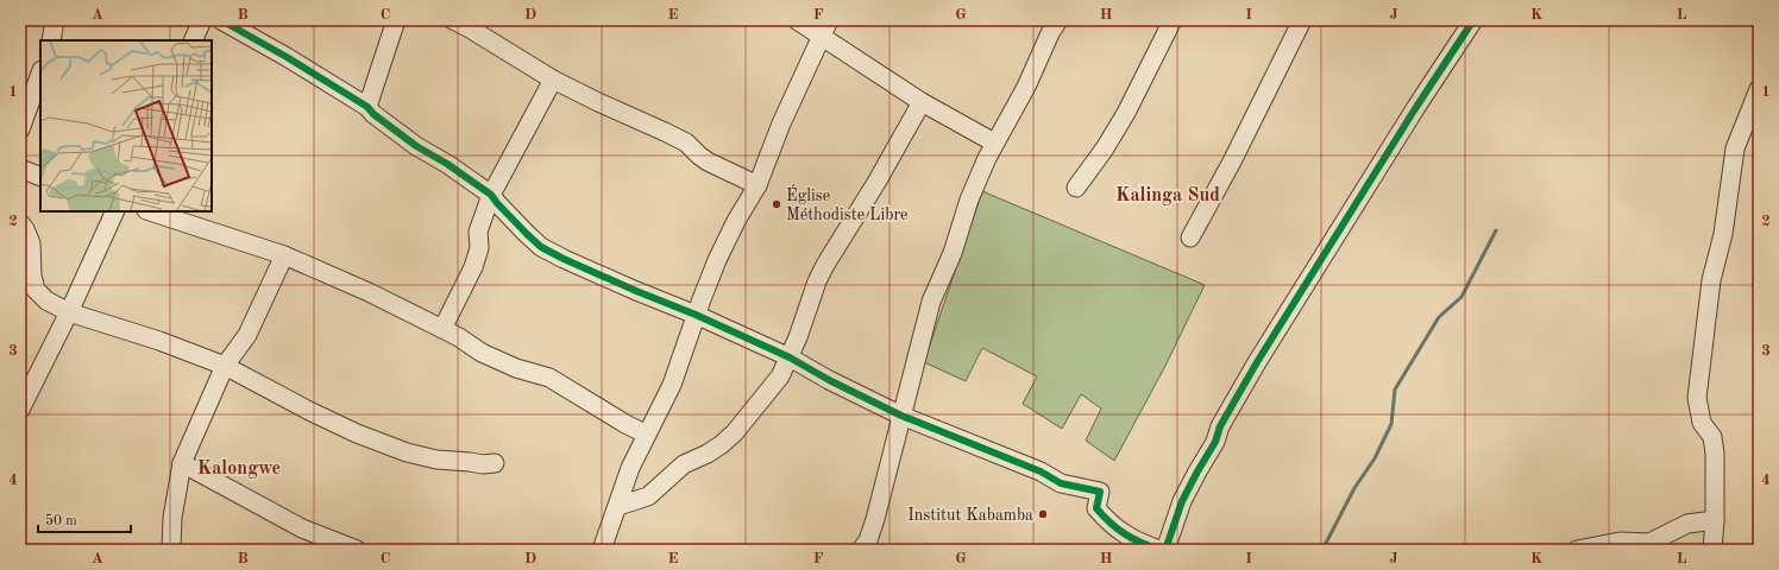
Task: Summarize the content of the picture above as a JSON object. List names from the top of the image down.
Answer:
{
  "districts": ["Kalinga Sud", "Kalongwe"],
  "places": ["Église Méthodiste Libre", "Institut Kabamba"],
  "scale_bar": "50 m",
  "grid": {
    "columns": [
      "A",
      "B",
      "C",
      "D",
      "E",
      "F",
      "G",
      "H",
      "I",
      "J",
      "K",
      "L"
    ],
    "rows": [
      "1",
      "2",
      "3",
      "4"
    ]
  }
}
